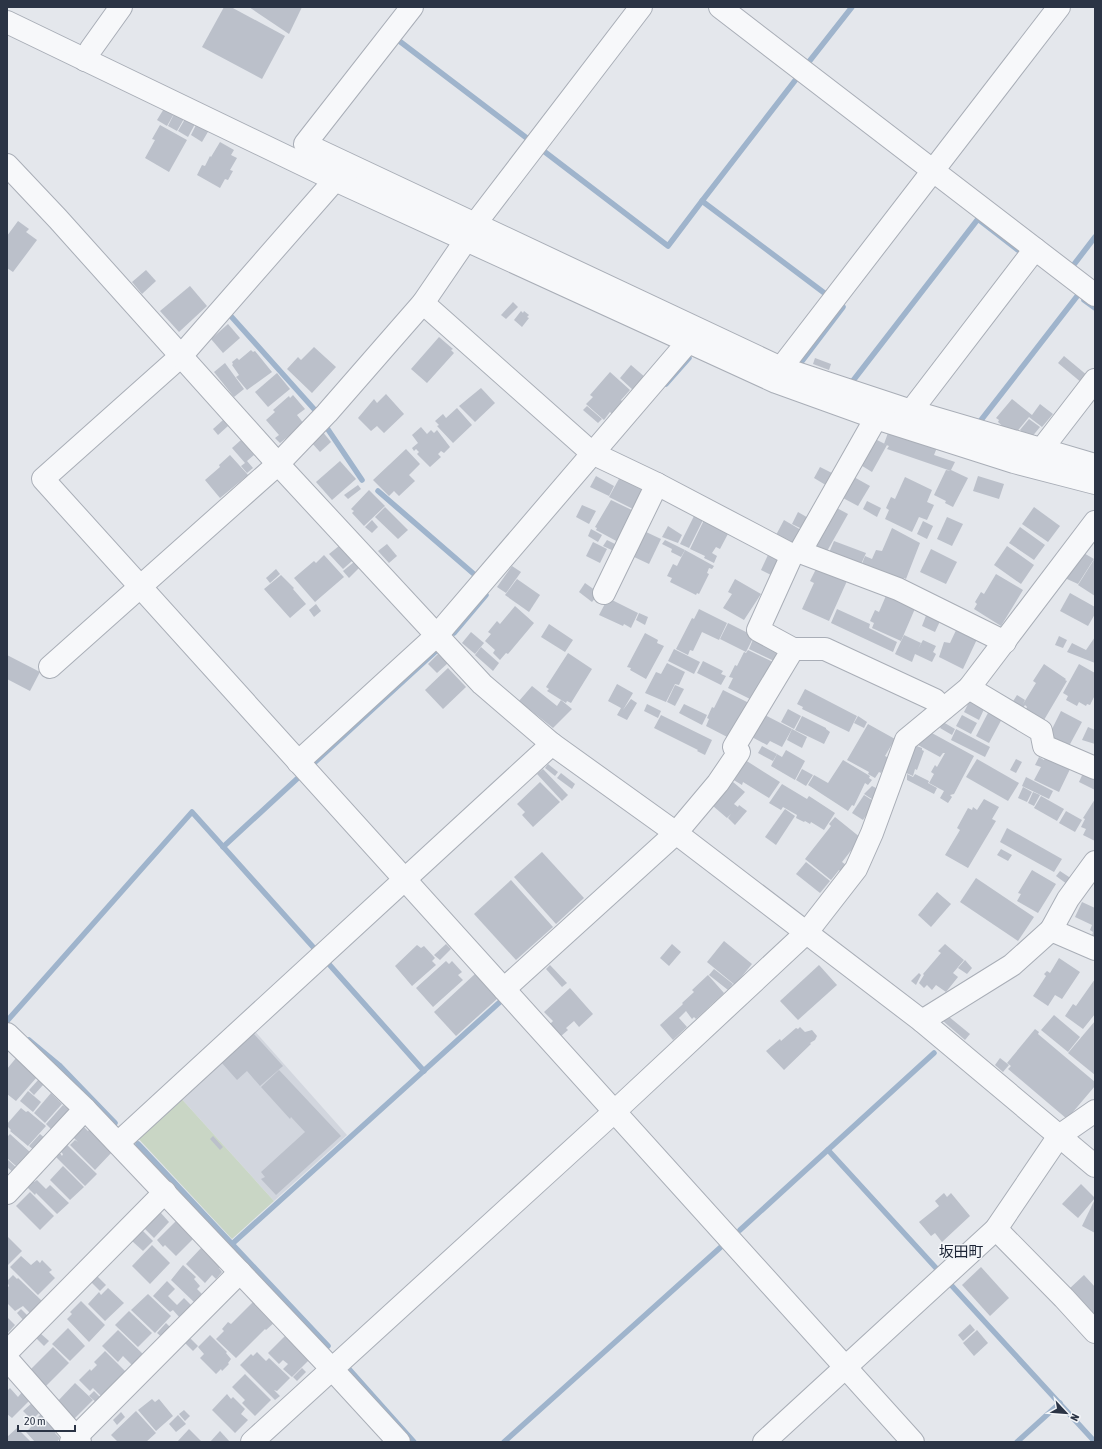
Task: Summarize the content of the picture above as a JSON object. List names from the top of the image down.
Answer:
{
  "districts": ["坂田町"],
  "scale_bar": "20 m",
  "north": "bottom right"
}
